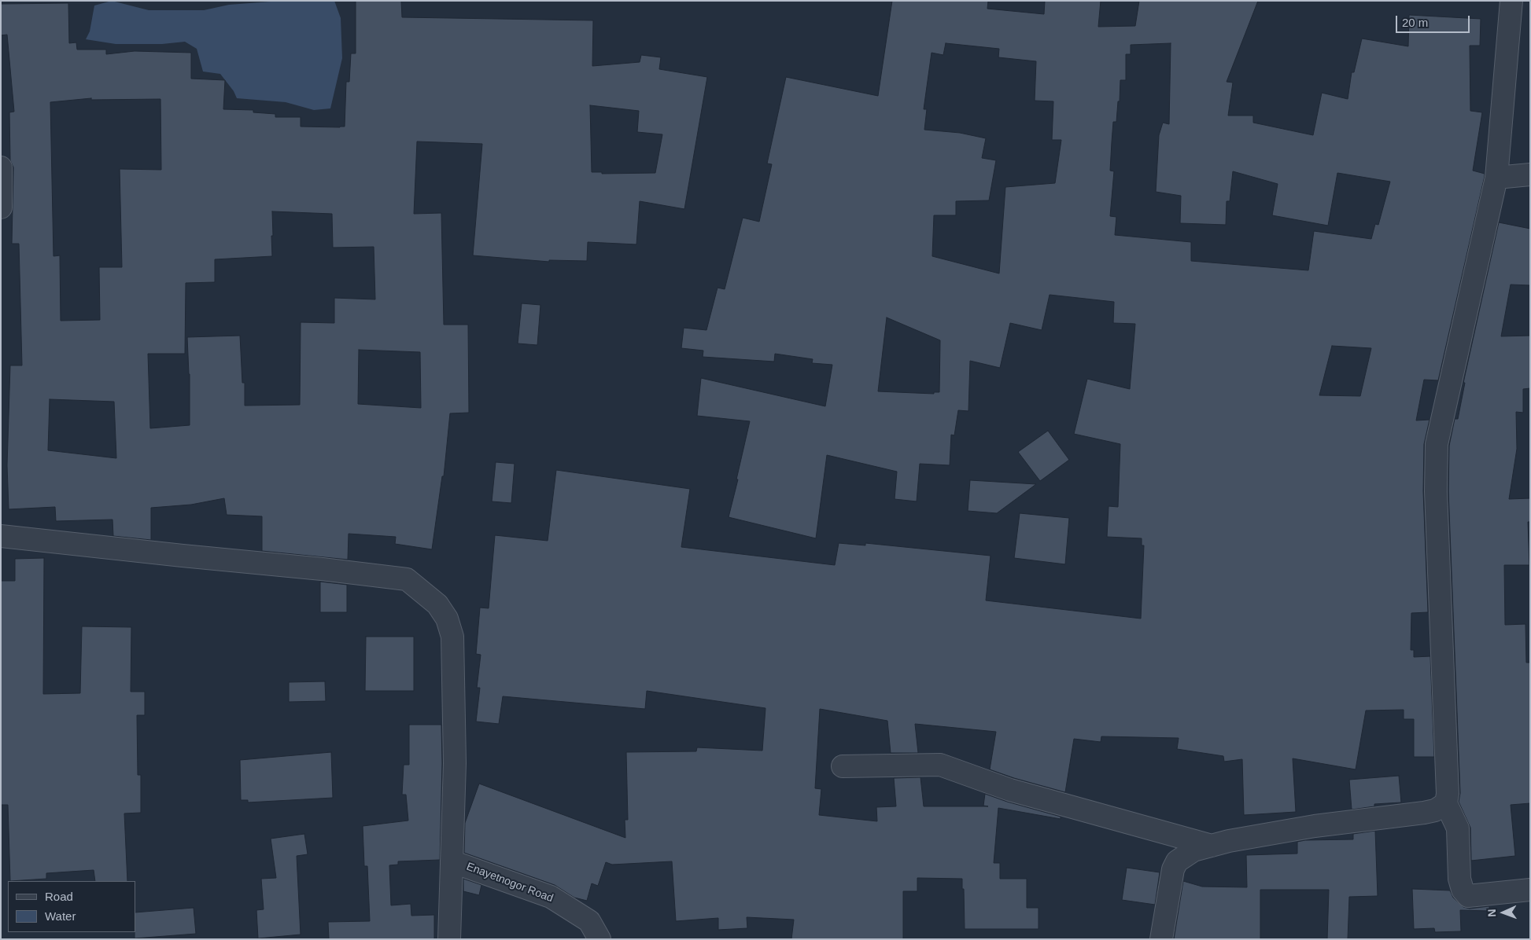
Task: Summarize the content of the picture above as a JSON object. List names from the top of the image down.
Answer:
{
  "streets": {
    "street": ["Enayetnogor Road"]
  },
  "legend": ["Road", "Water"],
  "scale_bar": "20 m",
  "north": "left"
}
